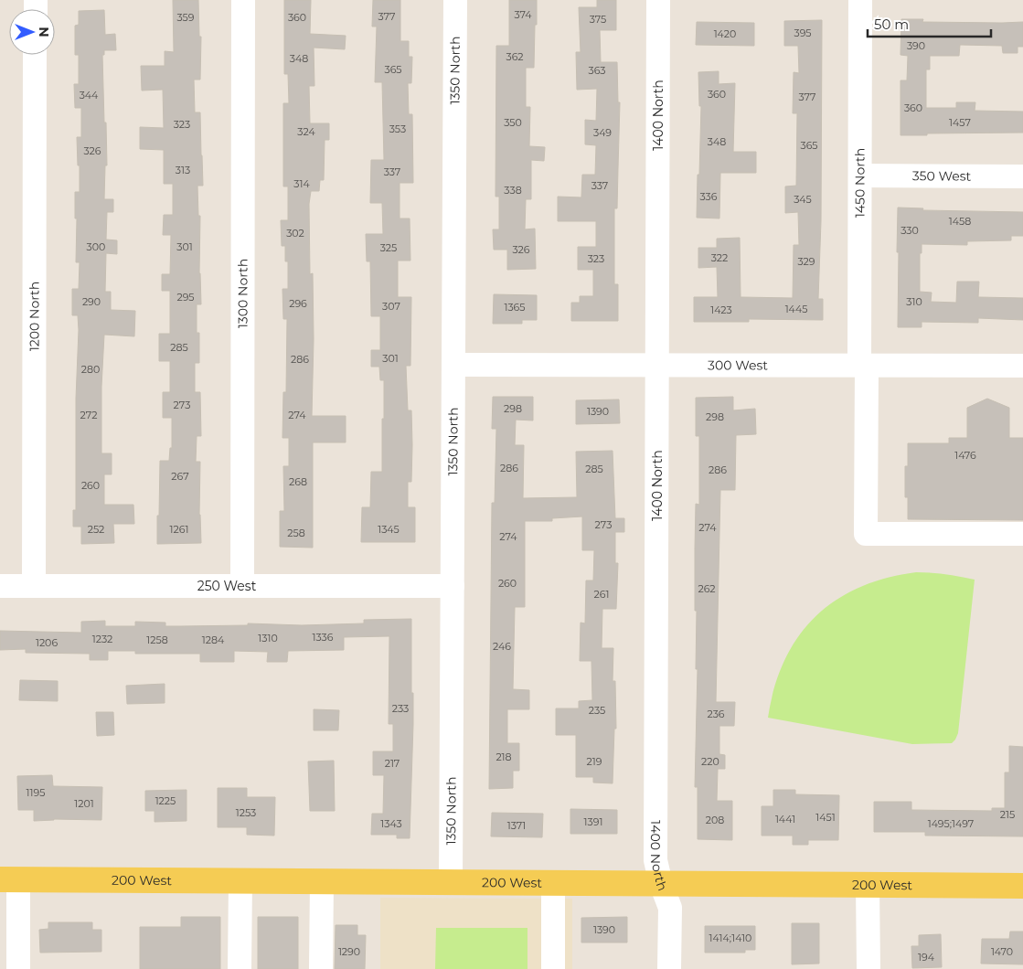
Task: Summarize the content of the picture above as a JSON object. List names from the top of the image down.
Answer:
{
  "streets": {
    "main road": ["200 West"],
    "street": [
      "1350 North",
      "1400 North",
      "350 West",
      "1450 North",
      "1300 North",
      "1200 North",
      "300 West",
      "250 West"
    ]
  },
  "crossings": [
    ["1350 North", "300 West"],
    ["1350 North", "250 West"],
    ["1350 North", "200 West"],
    ["1400 North", "300 West"],
    ["1400 North", "200 West"],
    ["350 West", "1450 North"],
    ["1450 North", "300 West"],
    ["1300 North", "250 West"],
    ["1200 North", "250 West"]
  ],
  "house_numbers": [
    "374",
    "377",
    "359",
    "360",
    "375",
    "395",
    "1420",
    "390",
    "362",
    "348",
    "365",
    "363",
    "360",
    "344",
    "377",
    "360",
    "350",
    "1457",
    "323",
    "353",
    "324",
    "349",
    "348",
    "365",
    "326",
    "313",
    "337",
    "314",
    "337",
    "338",
    "336",
    "345",
    "1458",
    "330",
    "302",
    "300",
    "301",
    "325",
    "326",
    "322",
    "323",
    "329",
    "295",
    "290",
    "310",
    "296",
    "307",
    "1365",
    "1445",
    "1423",
    "285",
    "301",
    "286",
    "280",
    "273",
    "298",
    "1390",
    "272",
    "274",
    "298",
    "1476",
    "286",
    "285",
    "286",
    "267",
    "268",
    "260",
    "273",
    "274",
    "252",
    "1261",
    "1345",
    "258",
    "274",
    "260",
    "262",
    "261",
    "1336",
    "1310",
    "1232",
    "1258",
    "1284",
    "1206",
    "246",
    "233",
    "235",
    "236",
    "218",
    "219",
    "220",
    "217",
    "1195",
    "1225",
    "1201",
    "1253",
    "215",
    "1451",
    "1441",
    "208",
    "1391",
    "1343",
    "1495;1497",
    "1371",
    "1390",
    "1414;1410",
    "1290",
    "1470",
    "194"
  ],
  "scale_bar": "50 m",
  "north": "right"
}
